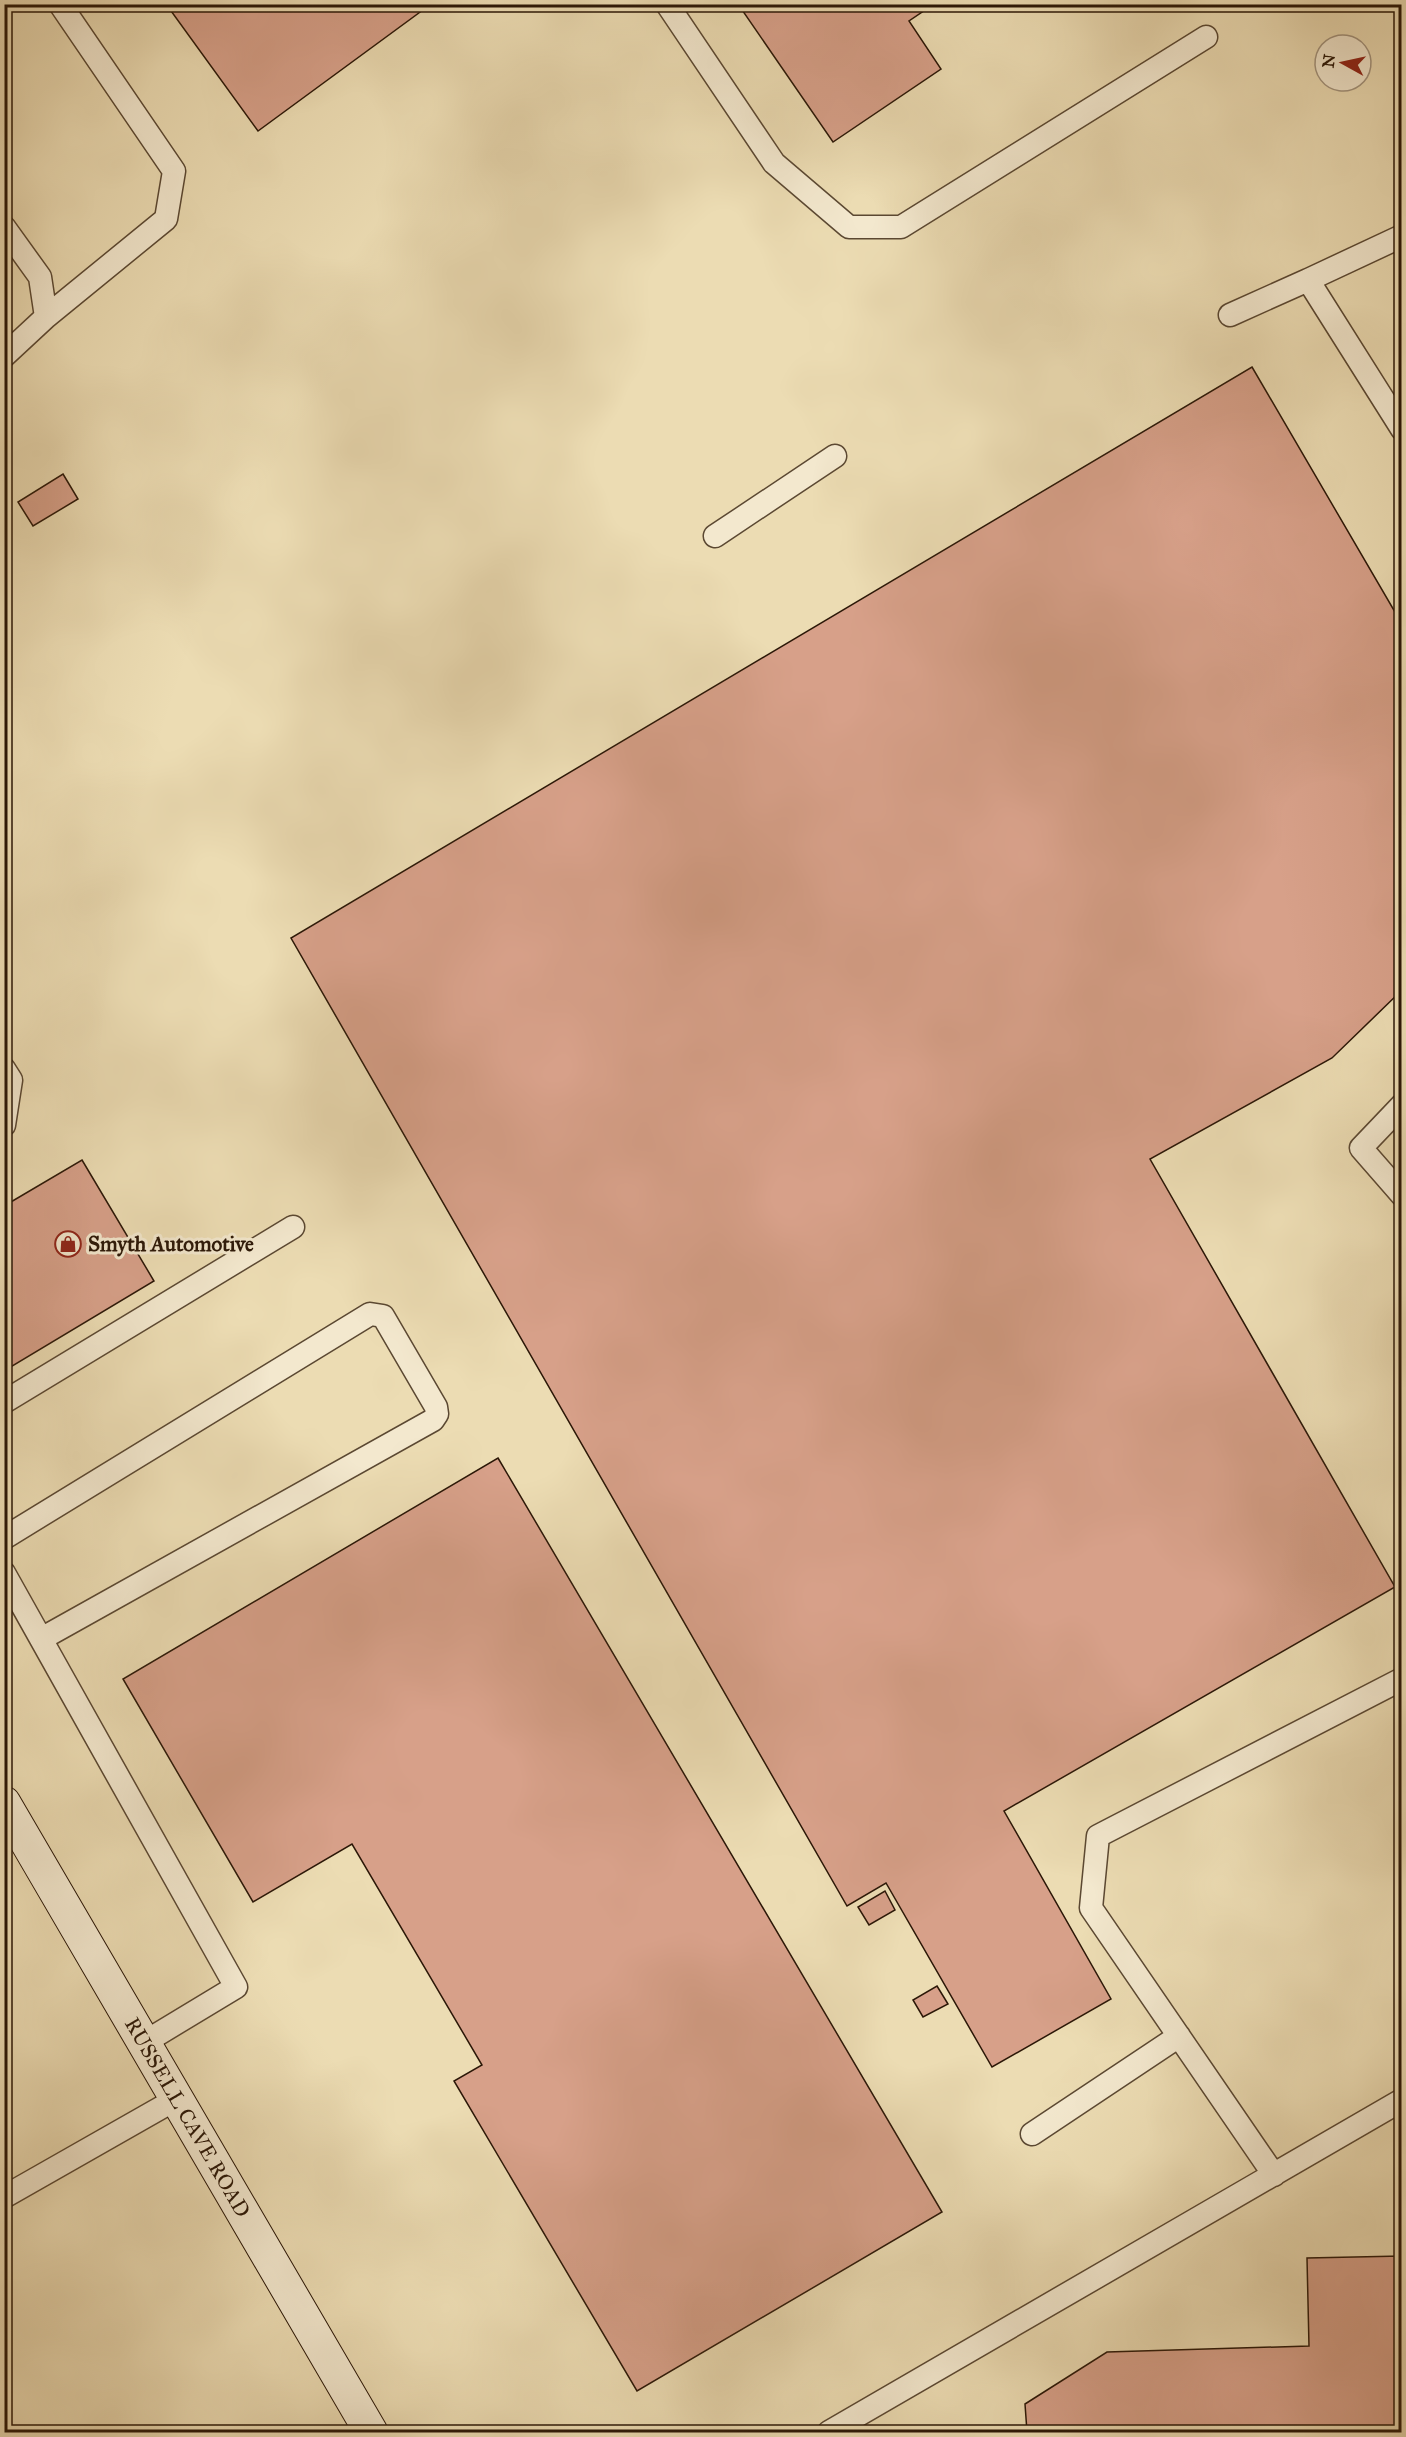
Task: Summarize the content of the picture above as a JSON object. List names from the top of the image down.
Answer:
{
  "streets": {
    "street": ["RUSSELL CAVE ROAD"]
  },
  "places": {
    "shop": ["Smyth Automotive"]
  },
  "north": "left"
}
